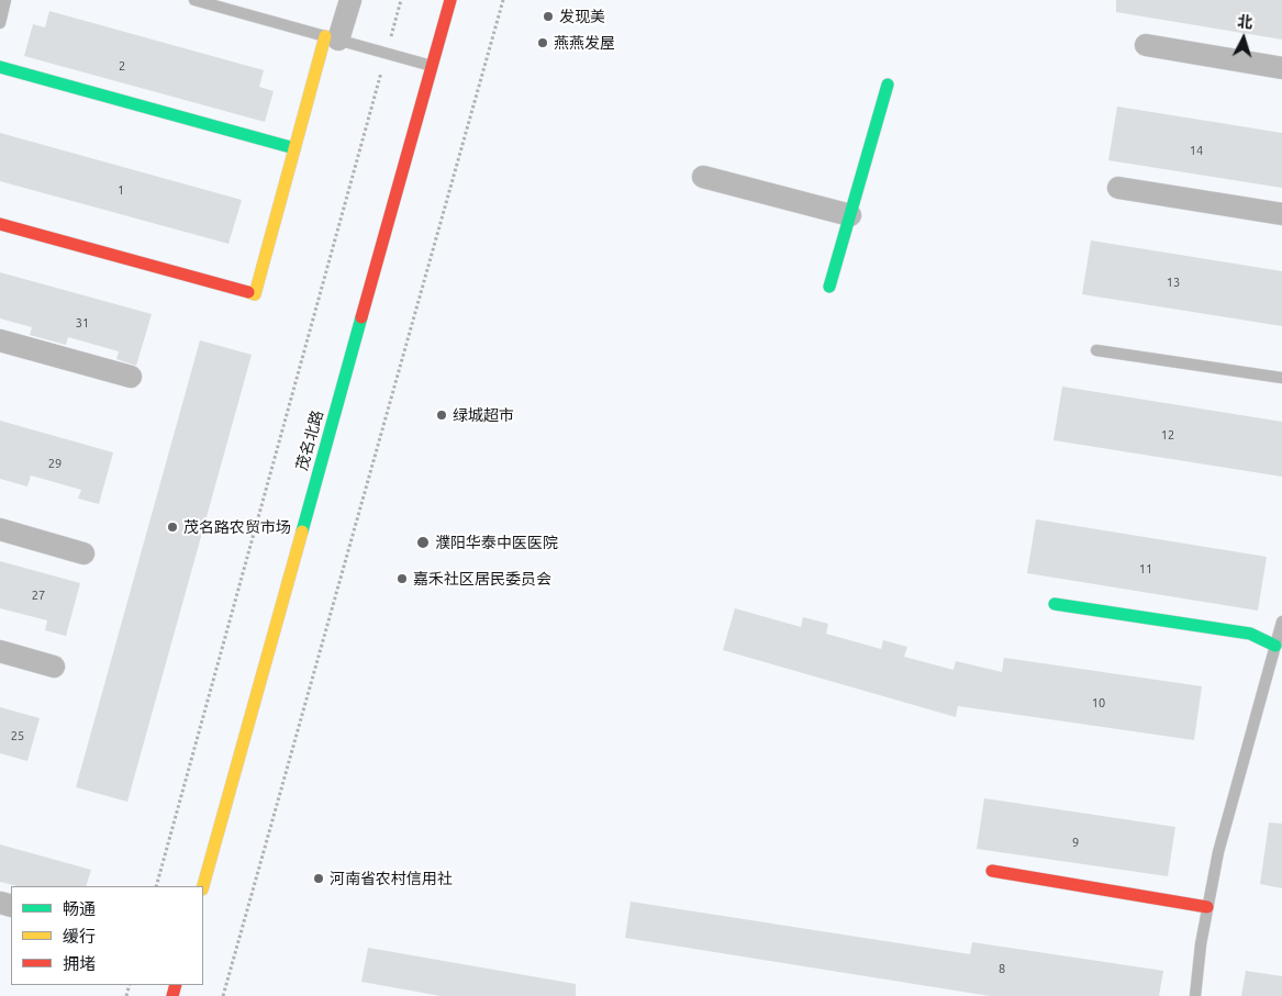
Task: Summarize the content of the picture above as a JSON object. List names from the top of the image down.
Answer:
{
  "streets": {
    "street": ["茂名北路"]
  },
  "places": [
    "发现美",
    "燕燕发屋",
    "绿城超市",
    "茂名路农贸市场",
    "濮阳华泰中医医院",
    "嘉禾社区居民委员会",
    "河南省农村信用社"
  ],
  "house_numbers": [
    "2",
    "14",
    "1",
    "13",
    "31",
    "12",
    "29",
    "11",
    "27",
    "10",
    "25",
    "9",
    "8"
  ],
  "legend": ["畅通", "缓行", "拥堵"],
  "north": "top"
}
